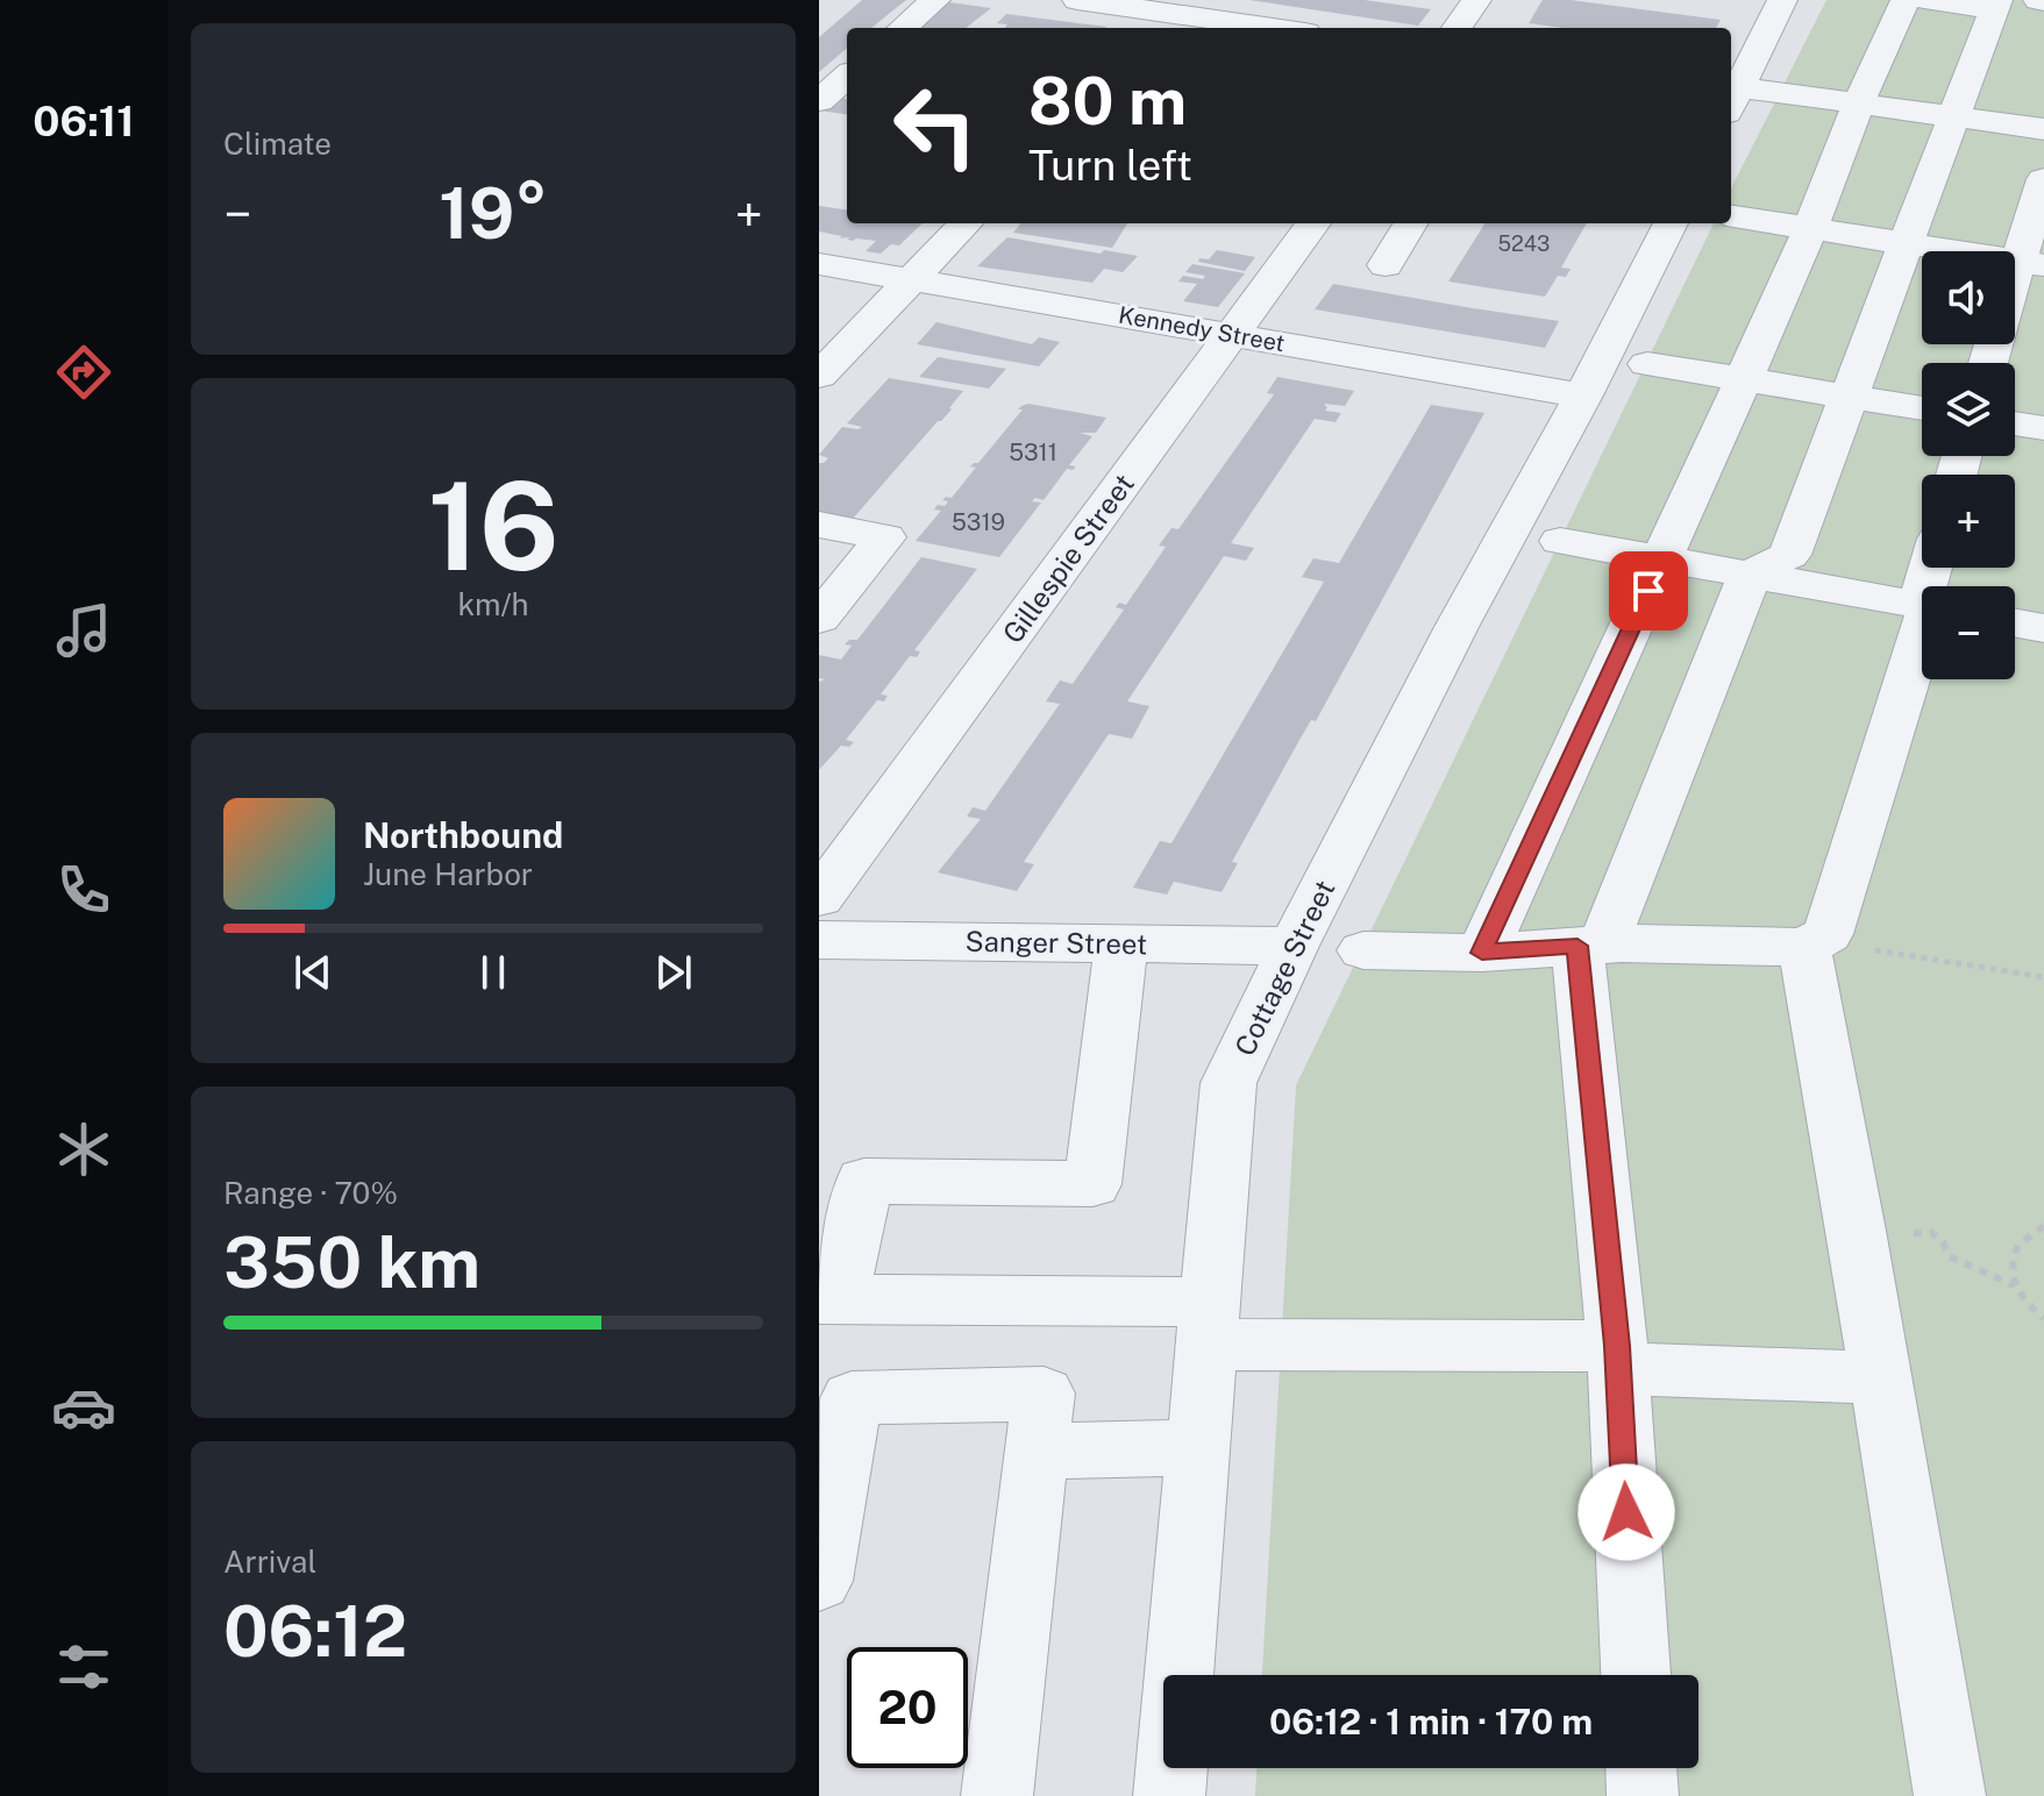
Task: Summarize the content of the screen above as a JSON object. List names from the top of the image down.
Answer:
{
  "streets": {
    "street": [
      "Kennedy Street",
      "Gillespie Street",
      "Sanger Street",
      "Cottage Street"
    ]
  },
  "crossings": [
    ["Kennedy Street", "Gillespie Street"],
    ["Kennedy Street", "Cottage Street"],
    ["Sanger Street", "Cottage Street"]
  ],
  "house_numbers": ["5243", "5311", "5319"],
  "page": {
    "tabs": "06:11",
    "tile": [
      "Climate",
      ["16", "km/h"],
      ["Range · 70%", "350 km"],
      ["Arrival", "06:12"]
    ],
    "turn": ["80 m", "Turn left"],
    "heat": ["−", "19°", "+"],
    "map_buttons": ["+", "−"],
    "song": ["Northbound", "June Harbor"],
    "limit": "20",
    "trip": "06:12 · 1 min · 170 m"
  }
}
